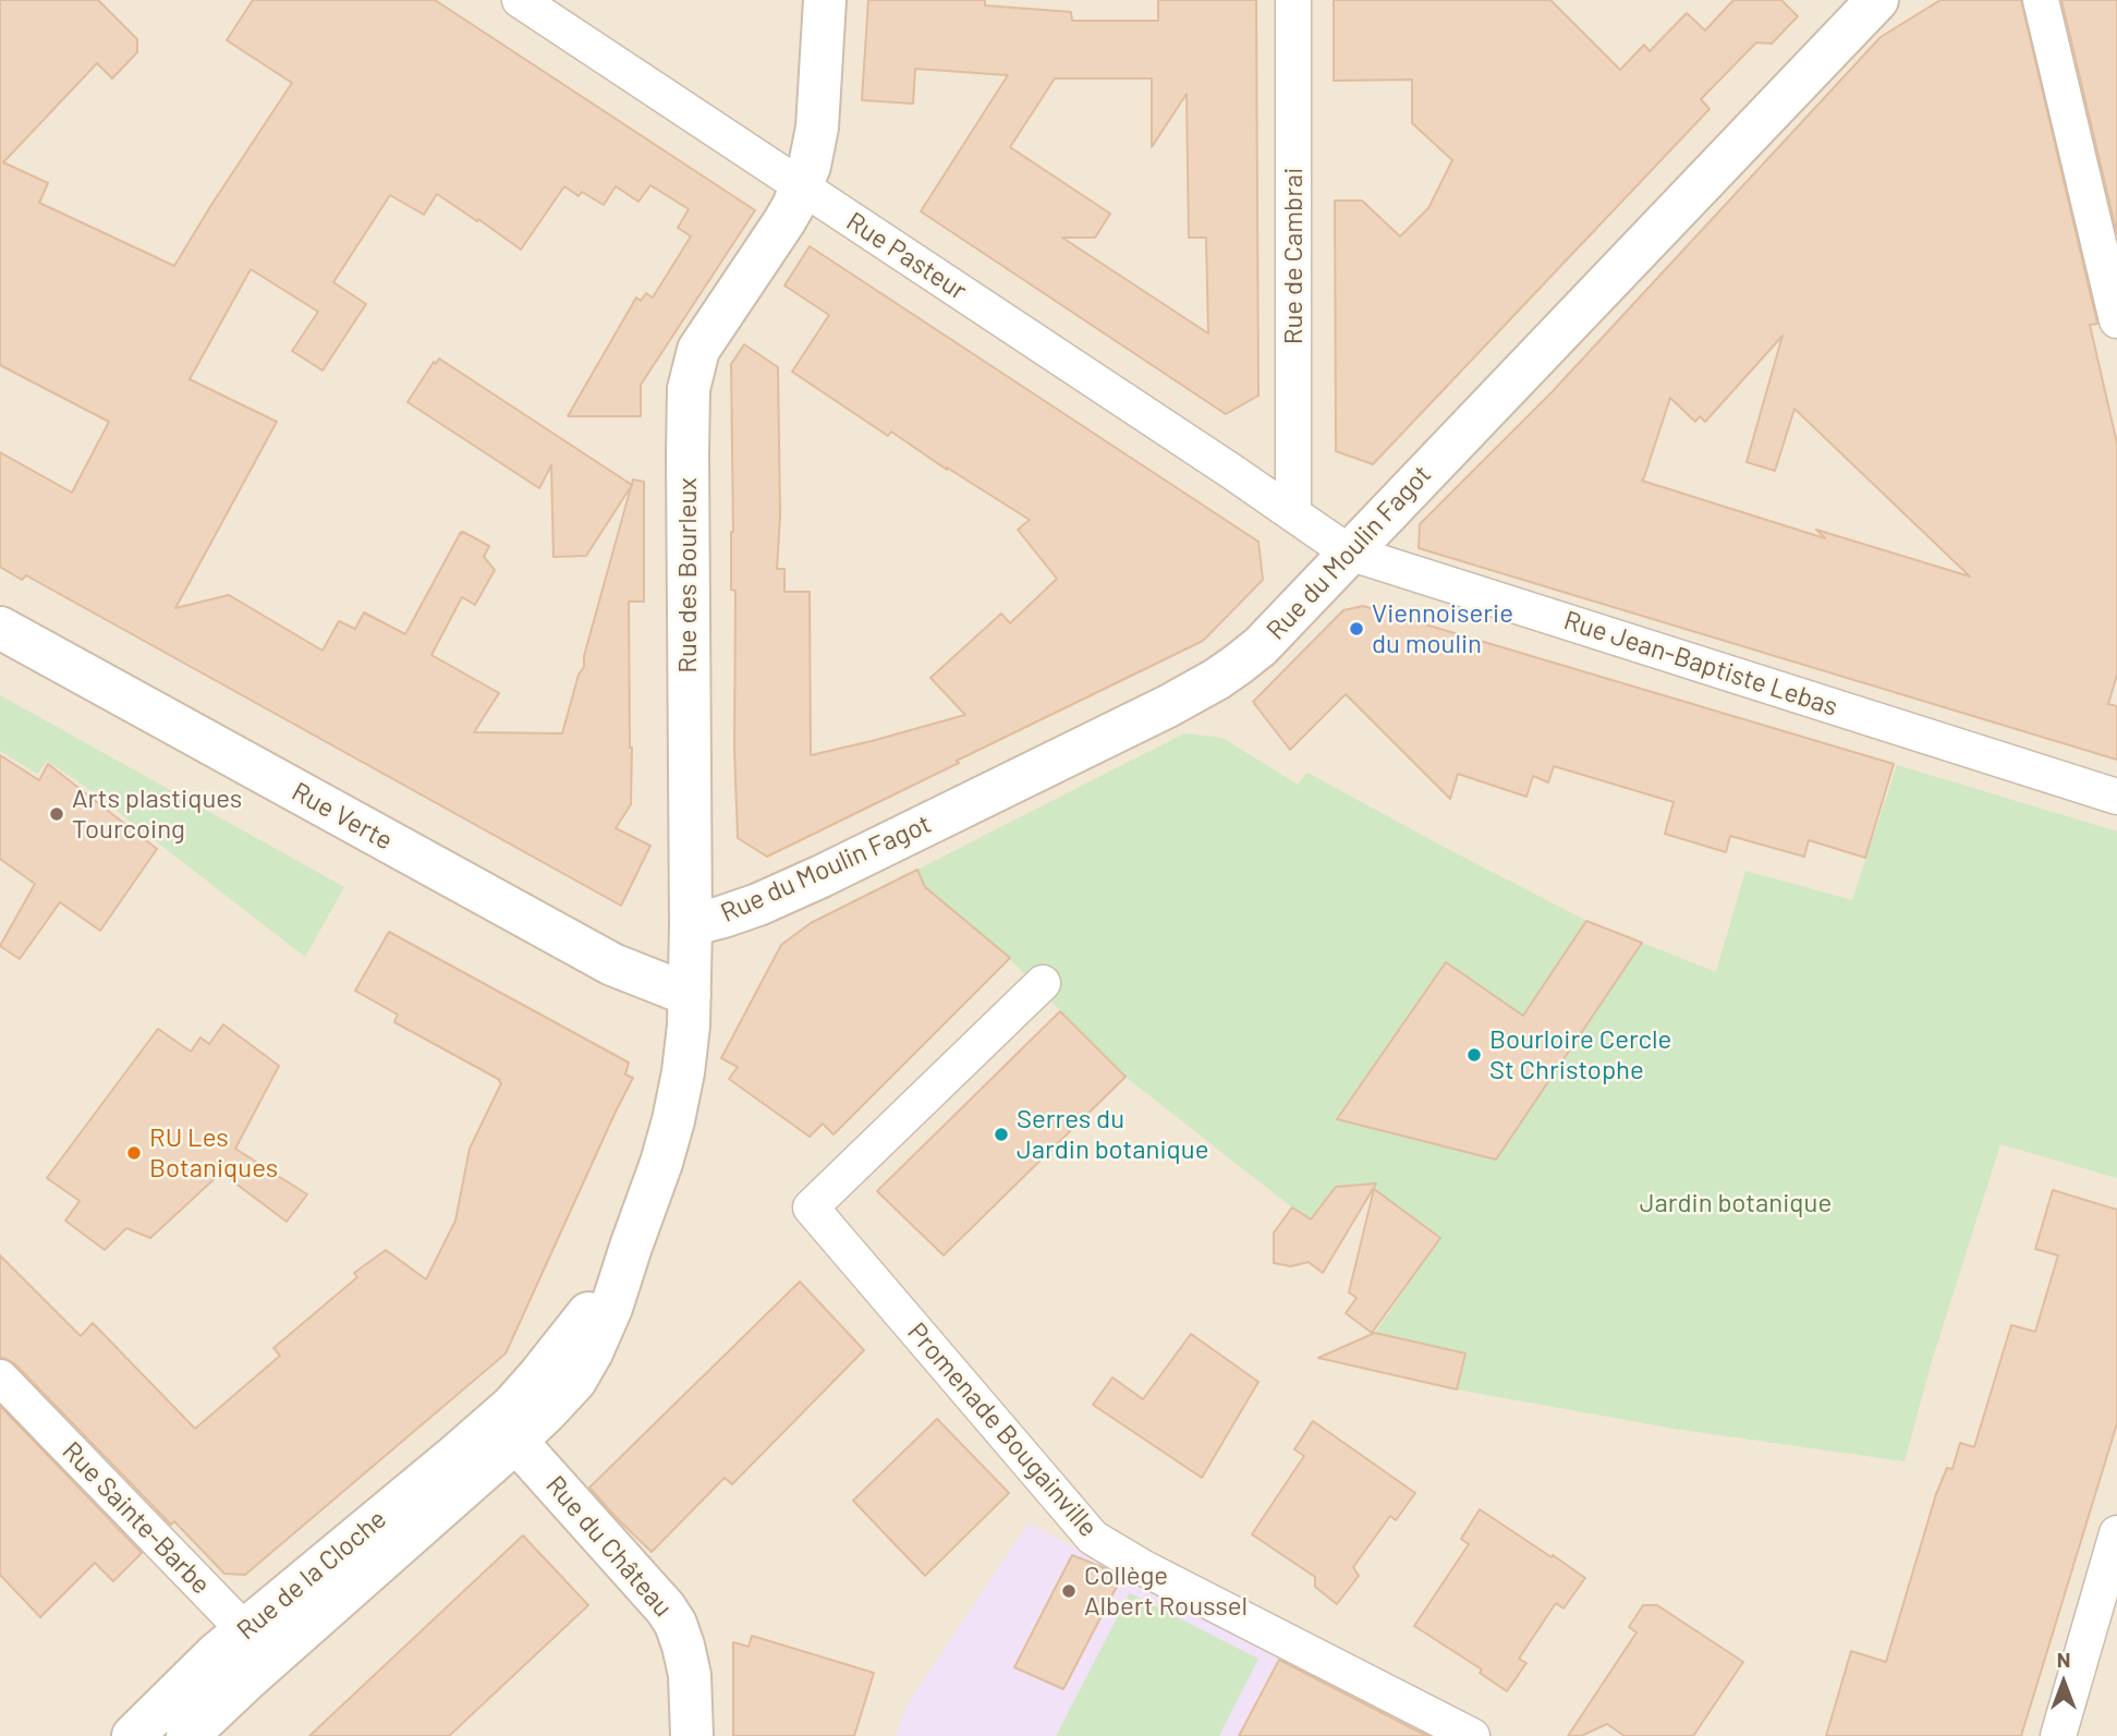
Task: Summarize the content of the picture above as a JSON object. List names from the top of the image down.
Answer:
{
  "streets": {
    "street": [
      "Rue Pasteur",
      "Rue de Cambrai",
      "Rue du Moulin Fagot",
      "Rue des Bourleux",
      "Rue Jean-Baptiste Lebas",
      "Rue Verte",
      "Promenade Bougainville",
      "Rue Sainte-Barbe",
      "Rue du Château",
      "Rue de la Cloche"
    ]
  },
  "crossings": [
    ["Rue Pasteur", "Rue de Cambrai"],
    ["Rue Pasteur", "Rue des Bourleux"],
    ["Rue Pasteur", "Rue Jean-Baptiste Lebas"],
    ["Rue de Cambrai", "Rue Jean-Baptiste Lebas"],
    ["Rue du Moulin Fagot", "Rue des Bourleux"],
    ["Rue du Moulin Fagot", "Rue Jean-Baptiste Lebas"],
    ["Rue des Bourleux", "Rue Verte"],
    ["Rue Sainte-Barbe", "Rue de la Cloche"],
    ["Rue du Château", "Rue de la Cloche"]
  ],
  "parks": ["Jardin botanique"],
  "places": [
    "Viennoiserie du moulin",
    "Arts plastiques Tourcoing",
    "Bourloire Cercle St Christophe",
    "Serres du Jardin botanique",
    "RU Les Botaniques",
    "Collège Albert Roussel"
  ],
  "north": "top"
}
